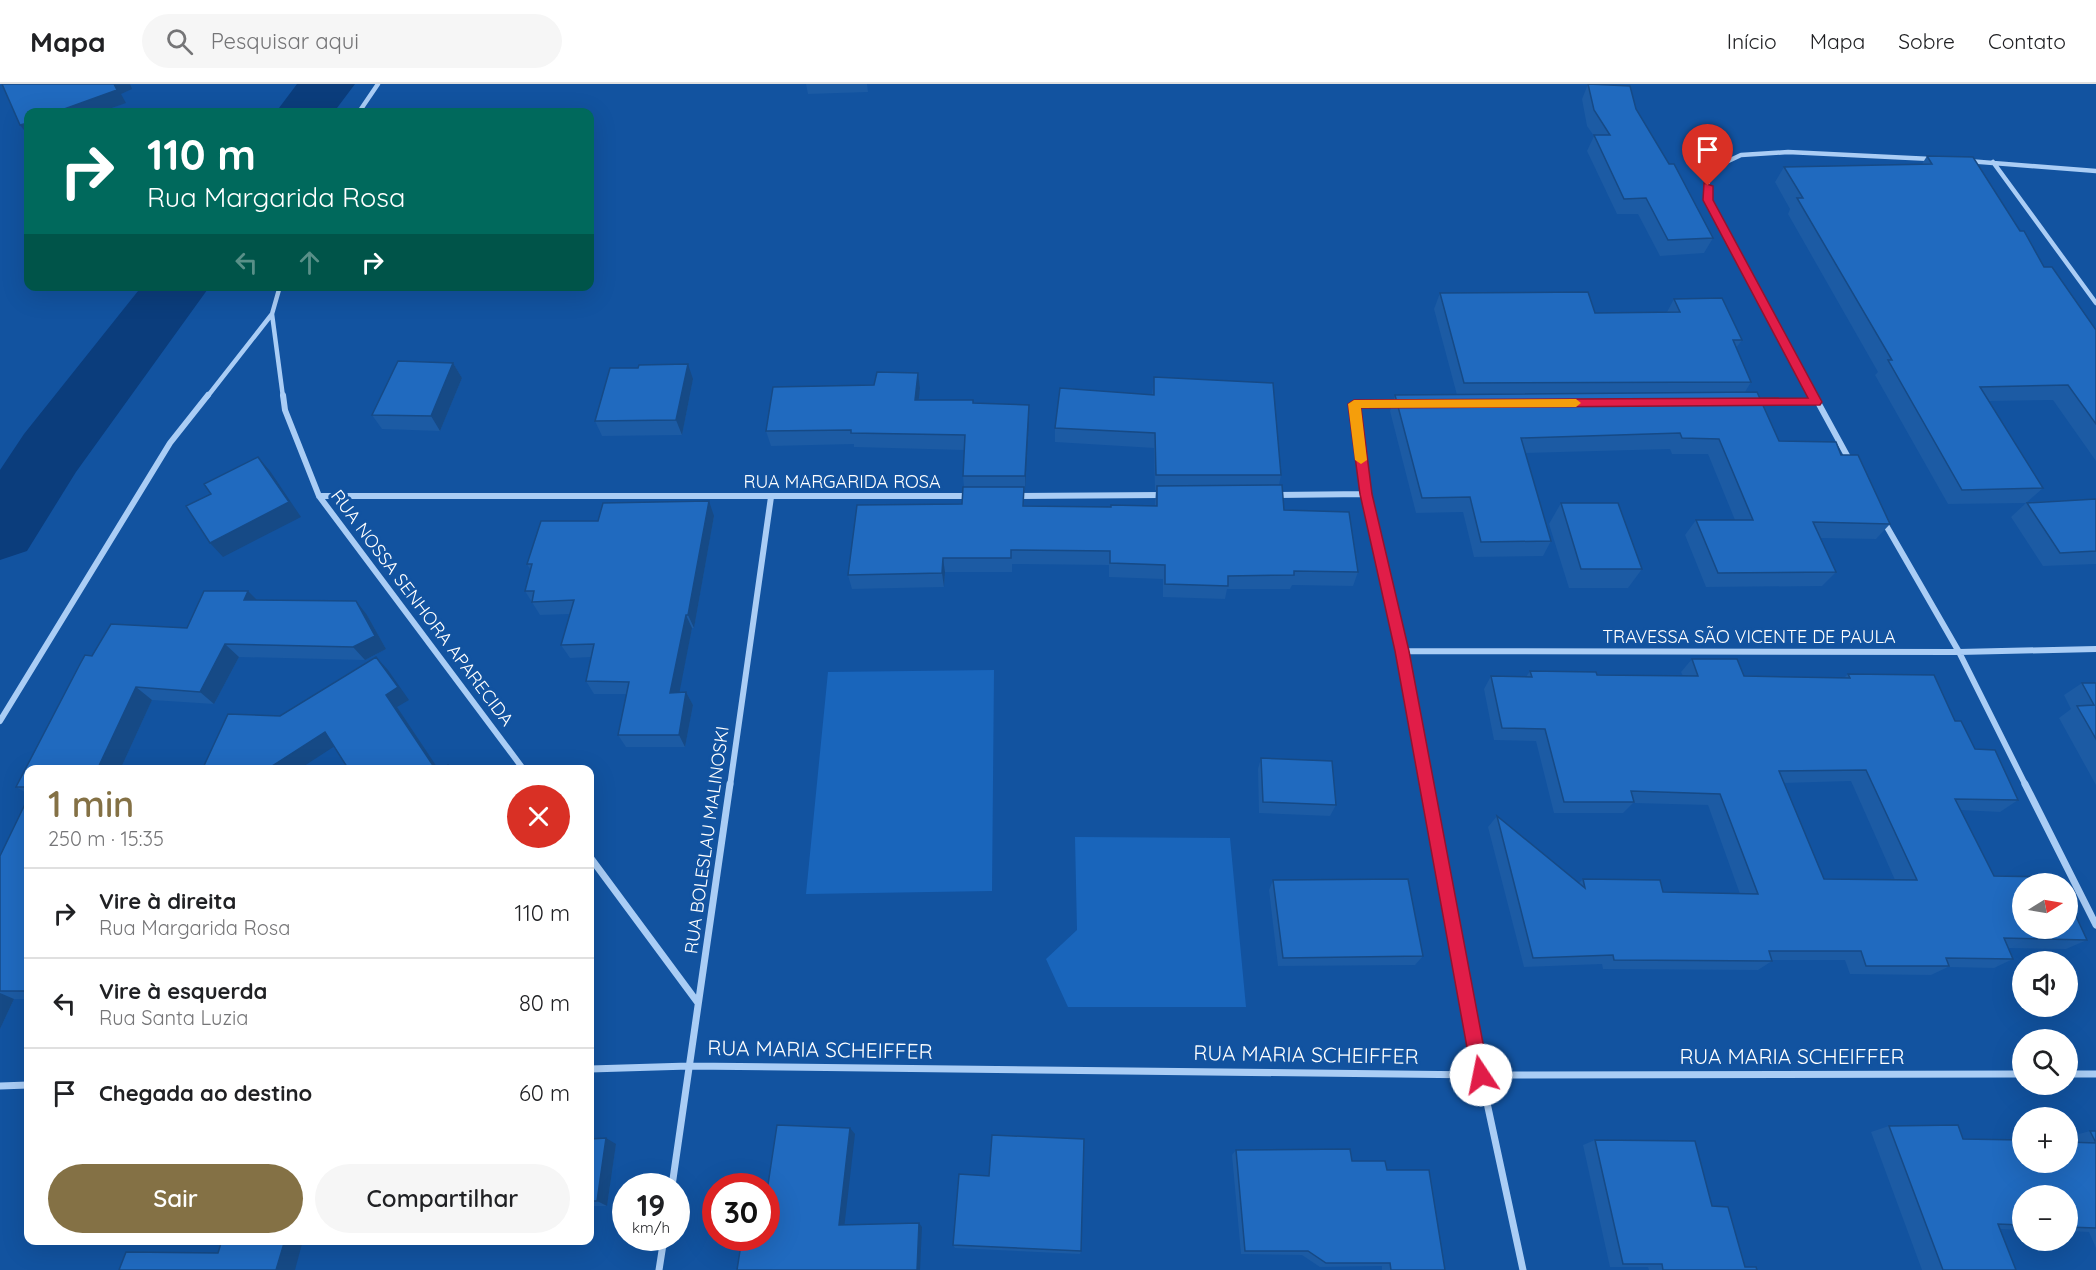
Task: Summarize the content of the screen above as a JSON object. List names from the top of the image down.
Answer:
{
  "streets": {
    "street": [
      "RUA MARGARIDA ROSA",
      "RUA NOSSA SENHORA APARECIDA",
      "TRAVESSA SÃO VICENTE DE PAULA",
      "RUA BOLESLAU MALINOSKI",
      "RUA MARIA SCHEIFFER"
    ]
  },
  "crossings": [
    ["RUA MARGARIDA ROSA", "RUA NOSSA SENHORA APARECIDA"],
    ["RUA MARGARIDA ROSA", "RUA BOLESLAU MALINOSKI"],
    ["RUA BOLESLAU MALINOSKI", "RUA MARIA SCHEIFFER"]
  ],
  "north": "right",
  "page": {
    "header": "Mapa",
    "search": "Pesquisar aqui",
    "nav": [
      "Início",
      "Mapa",
      "Sobre",
      "Contato"
    ],
    "turn": ["110 m", "Rua Margarida Rosa"],
    "heading": ["1 min", "250 m · 15:35"],
    "list": [
      {
        "name": "Vire à direita",
        "note": "Rua Margarida Rosa",
        "value": "110 m"
      },
      {
        "name": "Vire à esquerda",
        "note": "Rua Santa Luzia",
        "value": "80 m"
      },
      {
        "name": "Chegada ao destino",
        "value": "60 m"
      }
    ],
    "map_buttons": ["+", "−"],
    "buttons": ["Sair", "Compartilhar"],
    "speed": "19 km/h",
    "limit": "30"
  }
}
